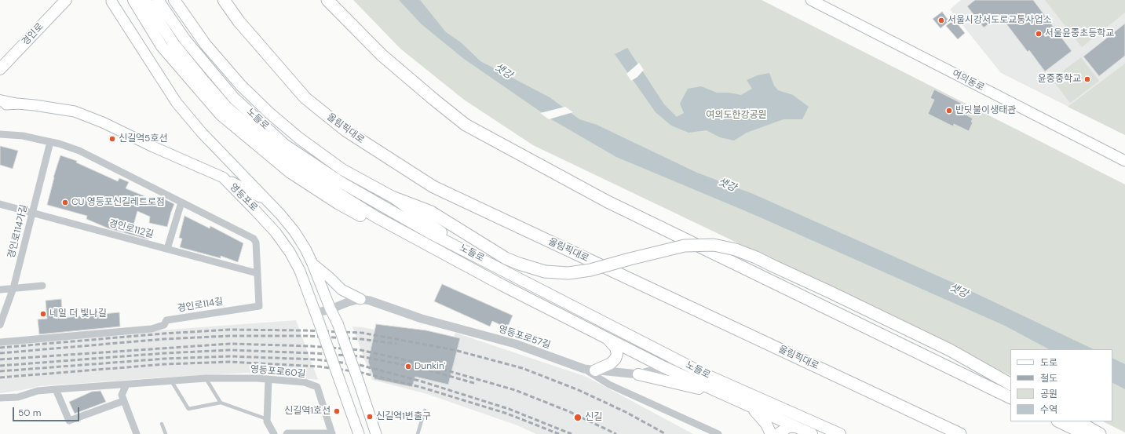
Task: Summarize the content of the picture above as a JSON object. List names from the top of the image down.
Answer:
{
  "streets": {
    "highway": ["올림픽대로"],
    "main road": [
      "경인로",
      "여의동로",
      "노들로",
      "영등포로"
    ],
    "street": [
      "경인로112길",
      "경인로114가길",
      "경인로114길",
      "영등포로57길",
      "영등포로60길"
    ]
  },
  "crossings": [
    ["영등포로", "영등포로57길"],
    ["경인로112길", "경인로114가길"],
    ["경인로112길", "경인로114길"],
    ["경인로114가길", "경인로114길"]
  ],
  "water": ["샛강"],
  "parks": ["여의도한강공원"],
  "places": [
    "서울시강서도로교통사업소",
    "서울윤중초등학교",
    "윤중중학교",
    "반딧불이생태관",
    "신길역5호선",
    "CU 영등포신길레트로점",
    "네일 더 빛나길",
    "Dunkin'",
    "신길역1호선",
    "신길역1번출구",
    "신길"
  ],
  "legend": [
    "도로",
    "철도",
    "공원",
    "수역"
  ],
  "scale_bar": "50 m"
}
